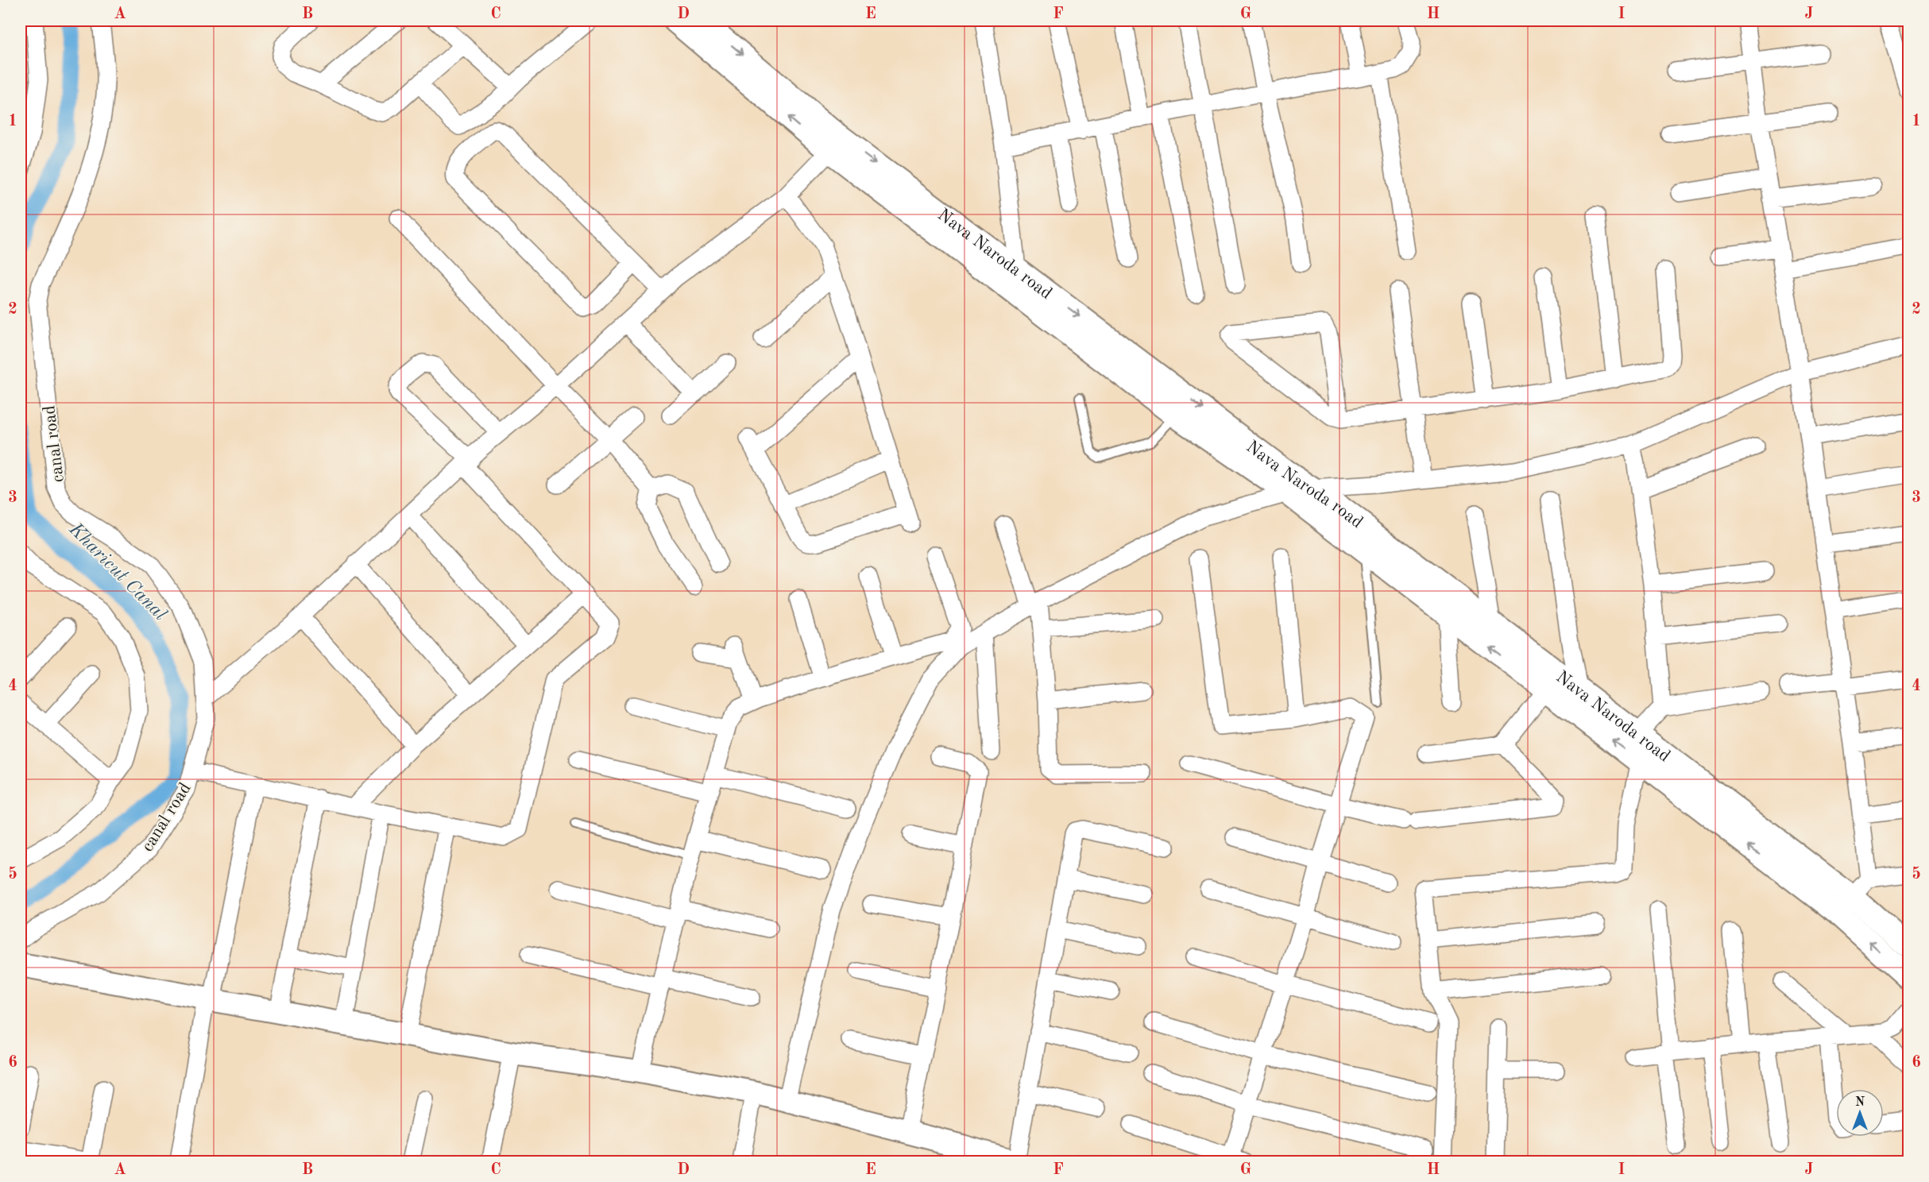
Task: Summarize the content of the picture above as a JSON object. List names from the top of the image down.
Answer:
{
  "streets": {
    "street": ["Nava Naroda road", "canal road"]
  },
  "water": ["Kharicut Canal"],
  "north": "top",
  "grid": {
    "columns": [
      "A",
      "B",
      "C",
      "D",
      "E",
      "F",
      "G",
      "H",
      "I",
      "J"
    ],
    "rows": [
      "1",
      "2",
      "3",
      "4",
      "5",
      "6"
    ]
  }
}
